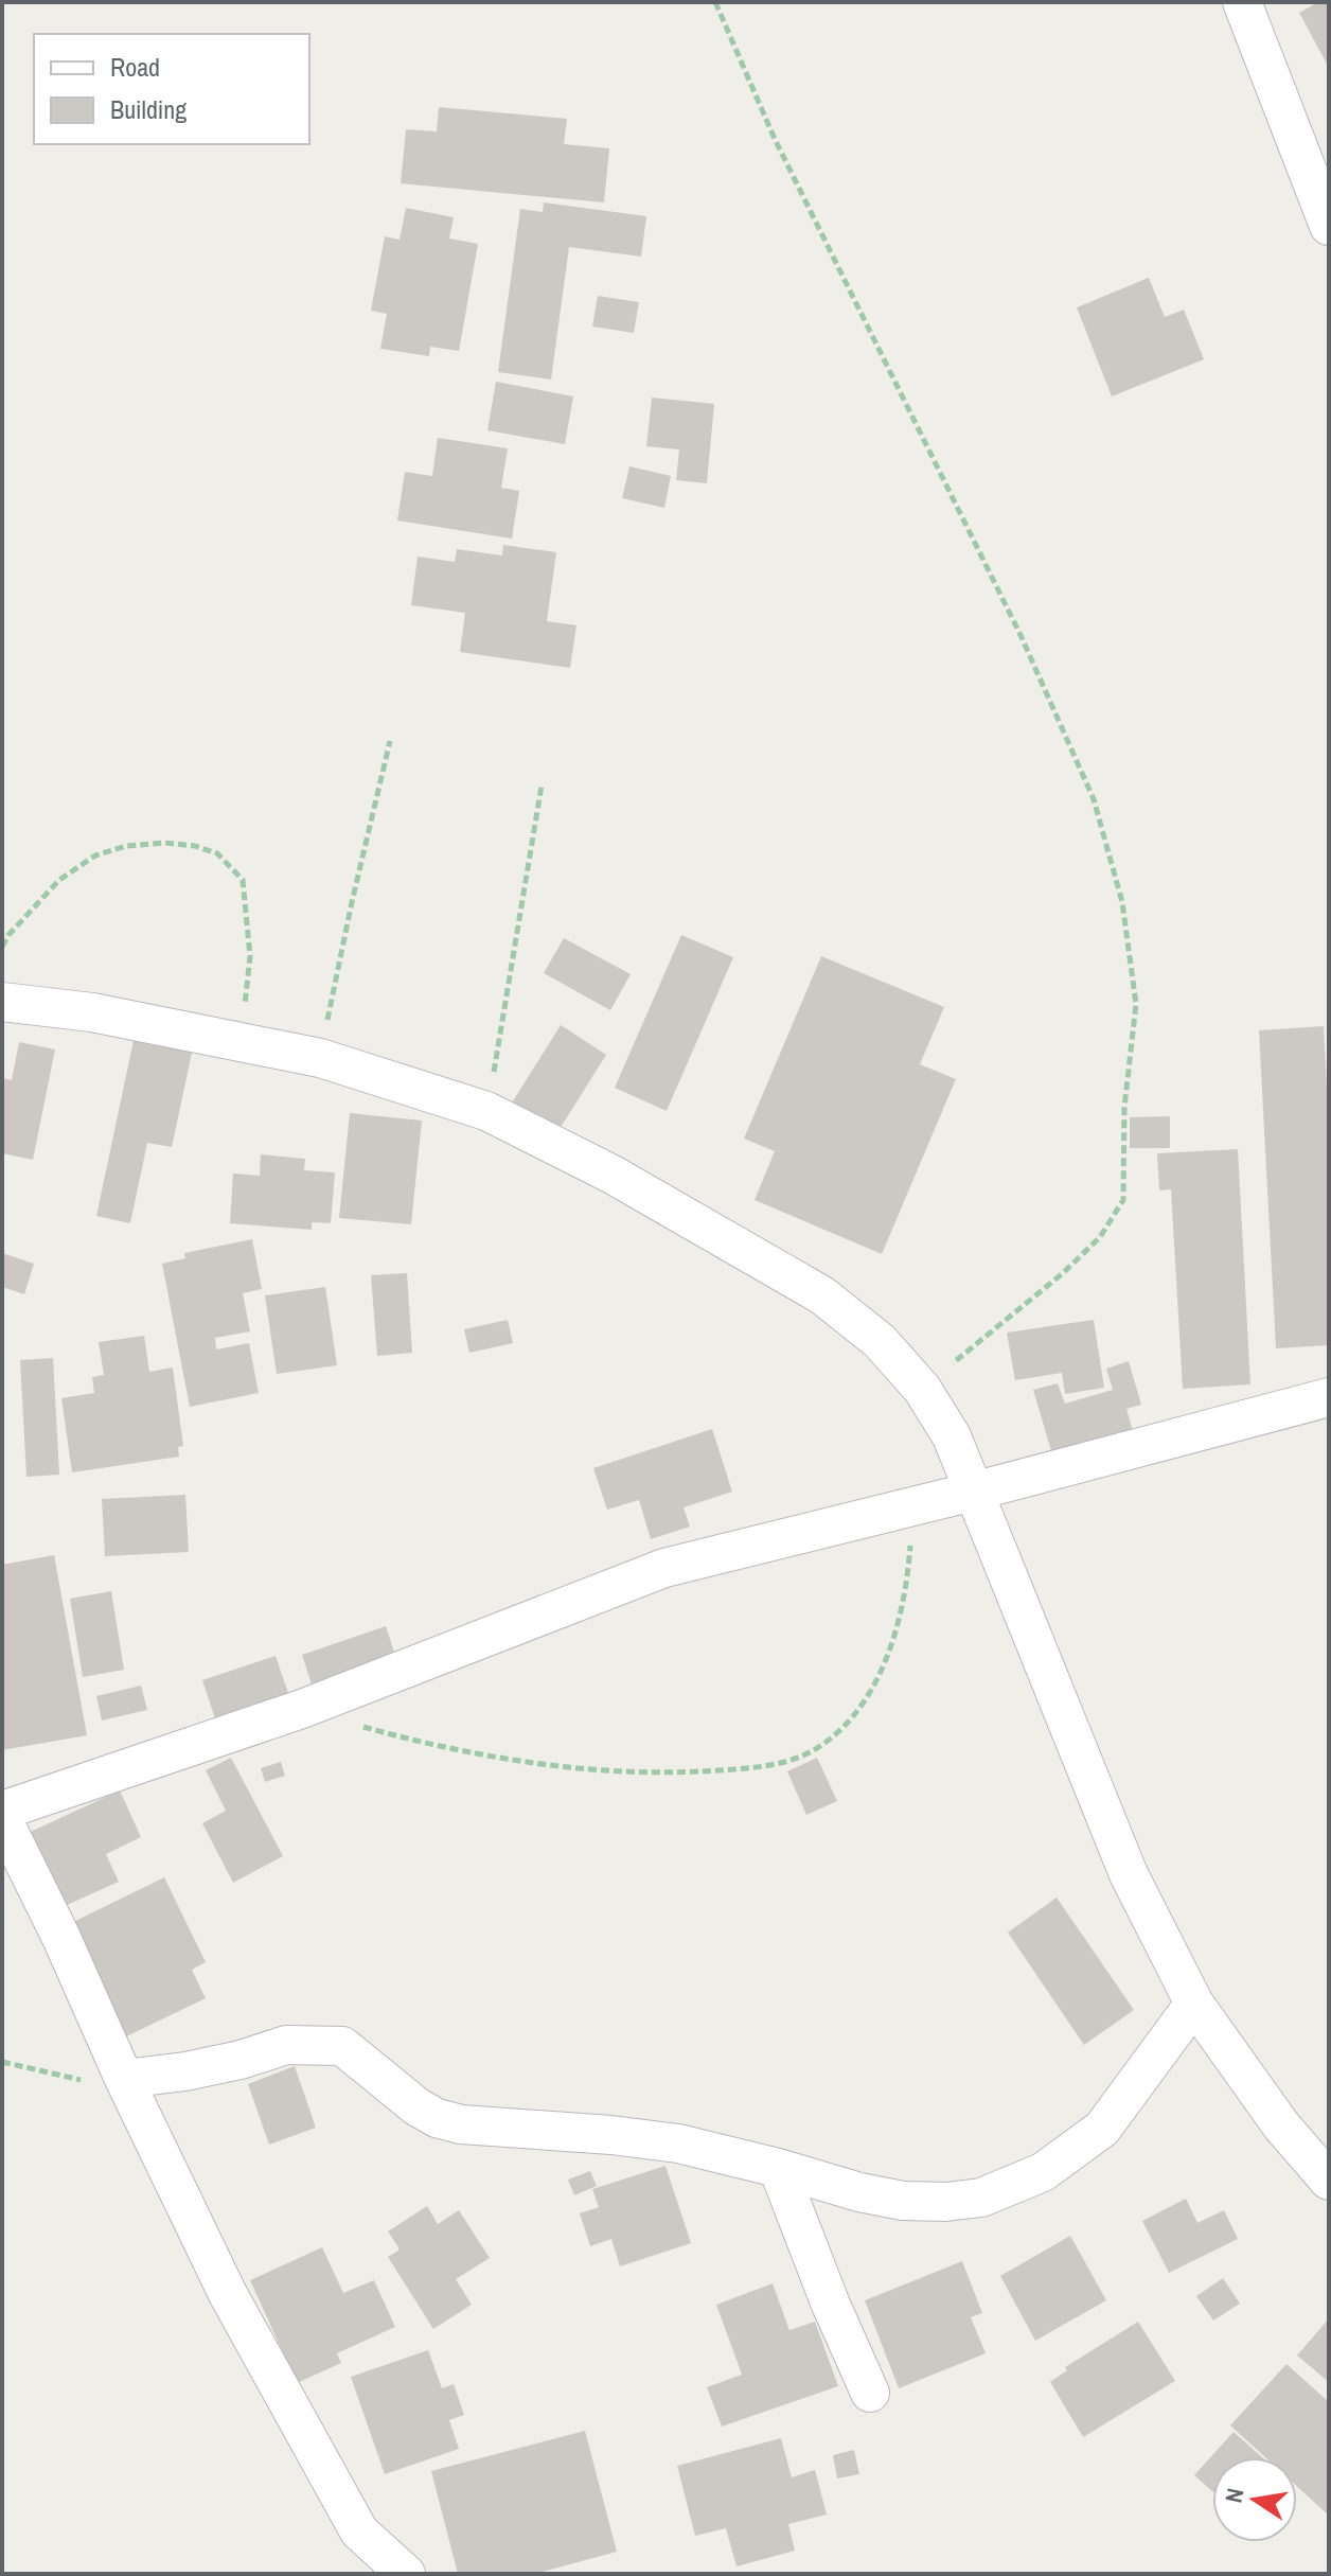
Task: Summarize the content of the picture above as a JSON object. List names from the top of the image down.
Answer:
{
  "legend": ["Road", "Building"],
  "north": "left"
}
